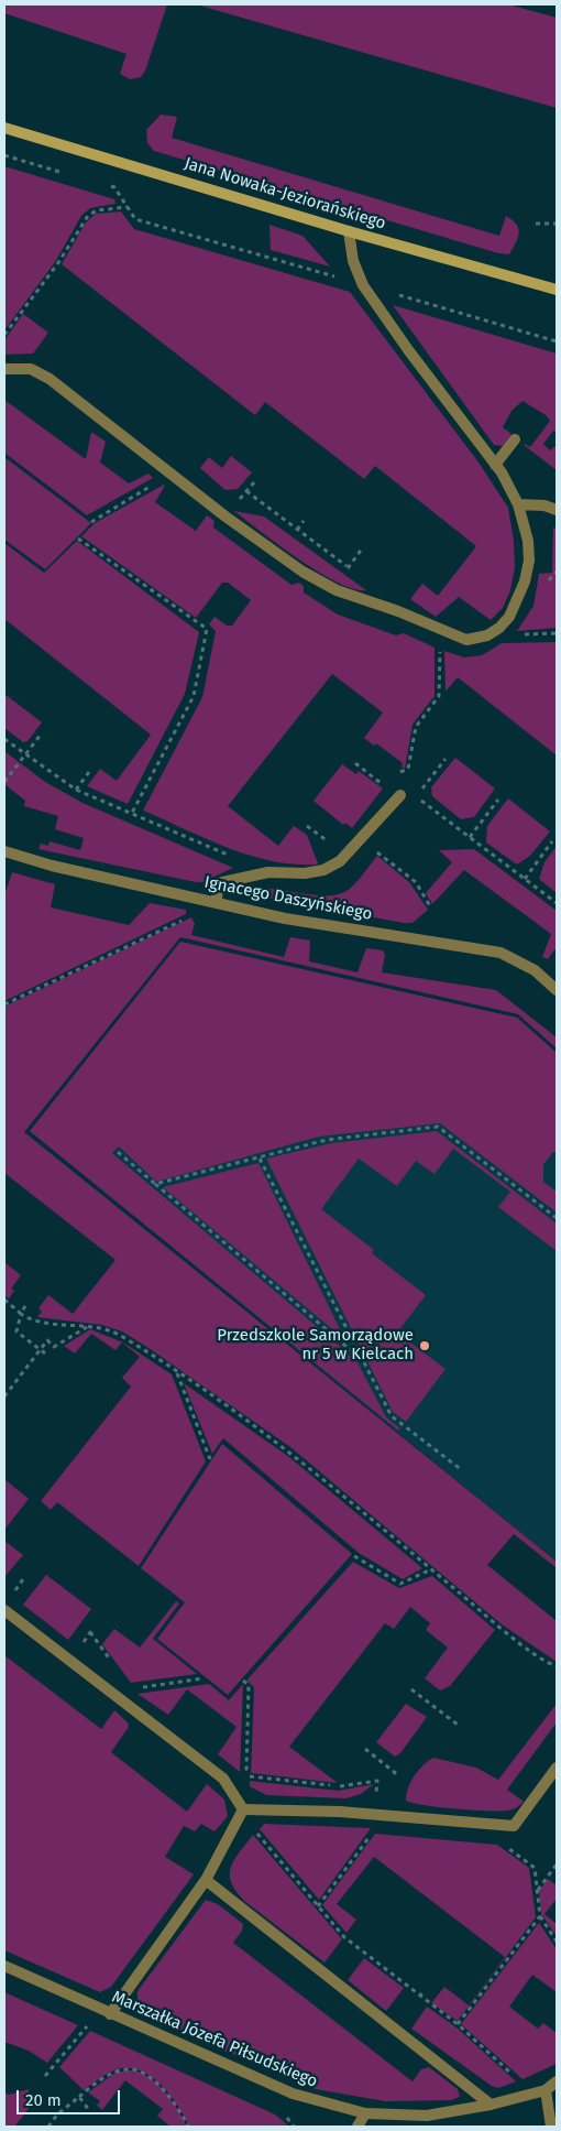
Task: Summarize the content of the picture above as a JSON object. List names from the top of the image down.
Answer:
{
  "streets": {
    "street": ["Jana Nowaka-Jeziorańskiego", "Ignacego Daszyńskiego", "Marszałka Józefa Piłsudskiego"]
  },
  "places": ["Przedszkole Samorządowe nr 5 w Kielcach"],
  "scale_bar": "20 m"
}
